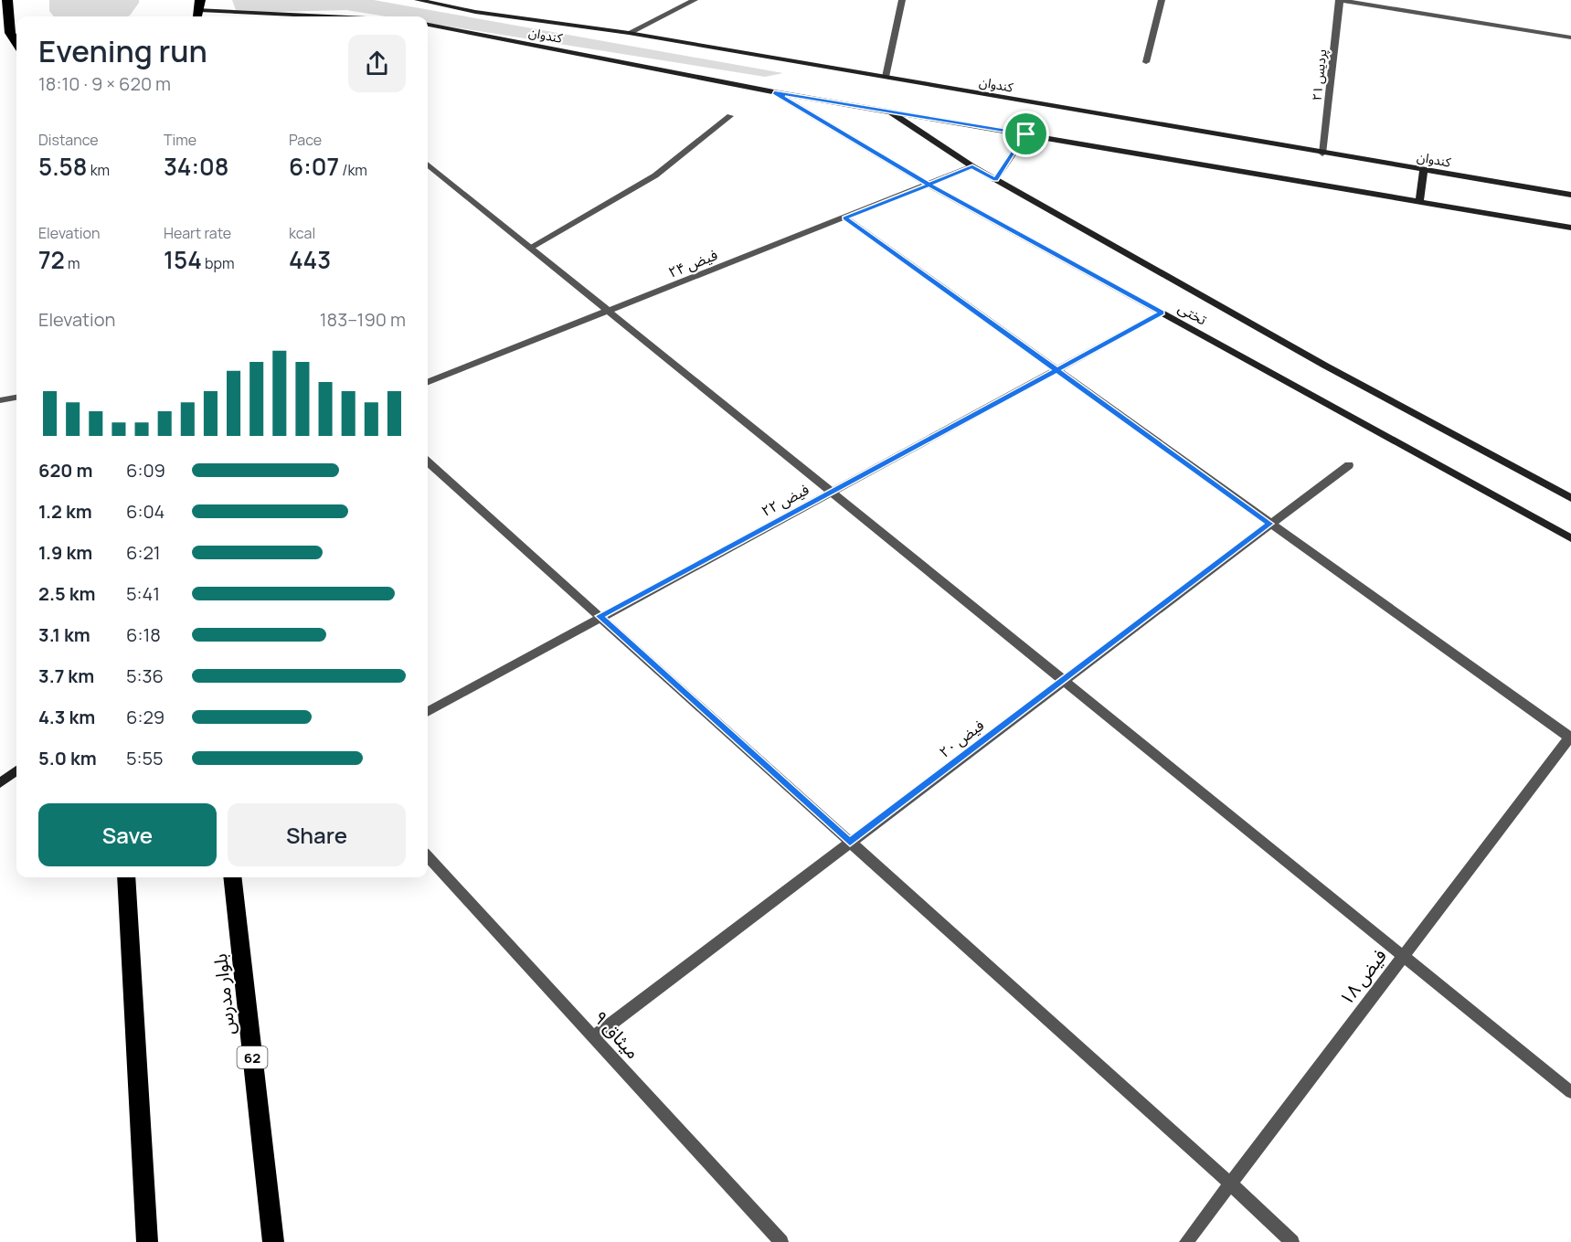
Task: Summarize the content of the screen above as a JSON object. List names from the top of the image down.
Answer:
{
  "streets": {
    "highway": ["بلوار مدرس", "62"],
    "main road": ["کندوان", "تختی"],
    "street": [
      "پردیس ۲۱",
      "فیض ۲۴",
      "فیض ۲۲",
      "فیض ۲۰",
      "فیض ۱۸",
      "میثاق ۹"
    ]
  },
  "crossings": [
    ["کندوان", "پردیس ۲۱"],
    ["کندوان", "تختی"],
    ["فیض ۲۴", "تختی"],
    ["تختی", "فیض ۲۲"],
    ["فیض ۲۰", "میثاق ۹"]
  ],
  "page": {
    "heading": ["Evening run", "18:10 · 9 × 620 m"],
    "stats": [
      ["Distance", "5.58 km"],
      ["Time", "34:08"],
      ["Pace", "6:07 /km"],
      ["Elevation", "72 m"],
      ["Heart rate", "154 bpm"],
      ["kcal", "443"]
    ],
    "chart": ["Elevation", "183–190 m"],
    "list": [
      {
        "name": "620 m",
        "note": "6:09"
      },
      {
        "name": "1.2 km",
        "note": "6:04"
      },
      {
        "name": "1.9 km",
        "note": "6:21"
      },
      {
        "name": "2.5 km",
        "note": "5:41"
      },
      {
        "name": "3.1 km",
        "note": "6:18"
      },
      {
        "name": "3.7 km",
        "note": "5:36"
      },
      {
        "name": "4.3 km",
        "note": "6:29"
      },
      {
        "name": "5.0 km",
        "note": "5:55"
      }
    ],
    "buttons": ["Save", "Share"]
  }
}
